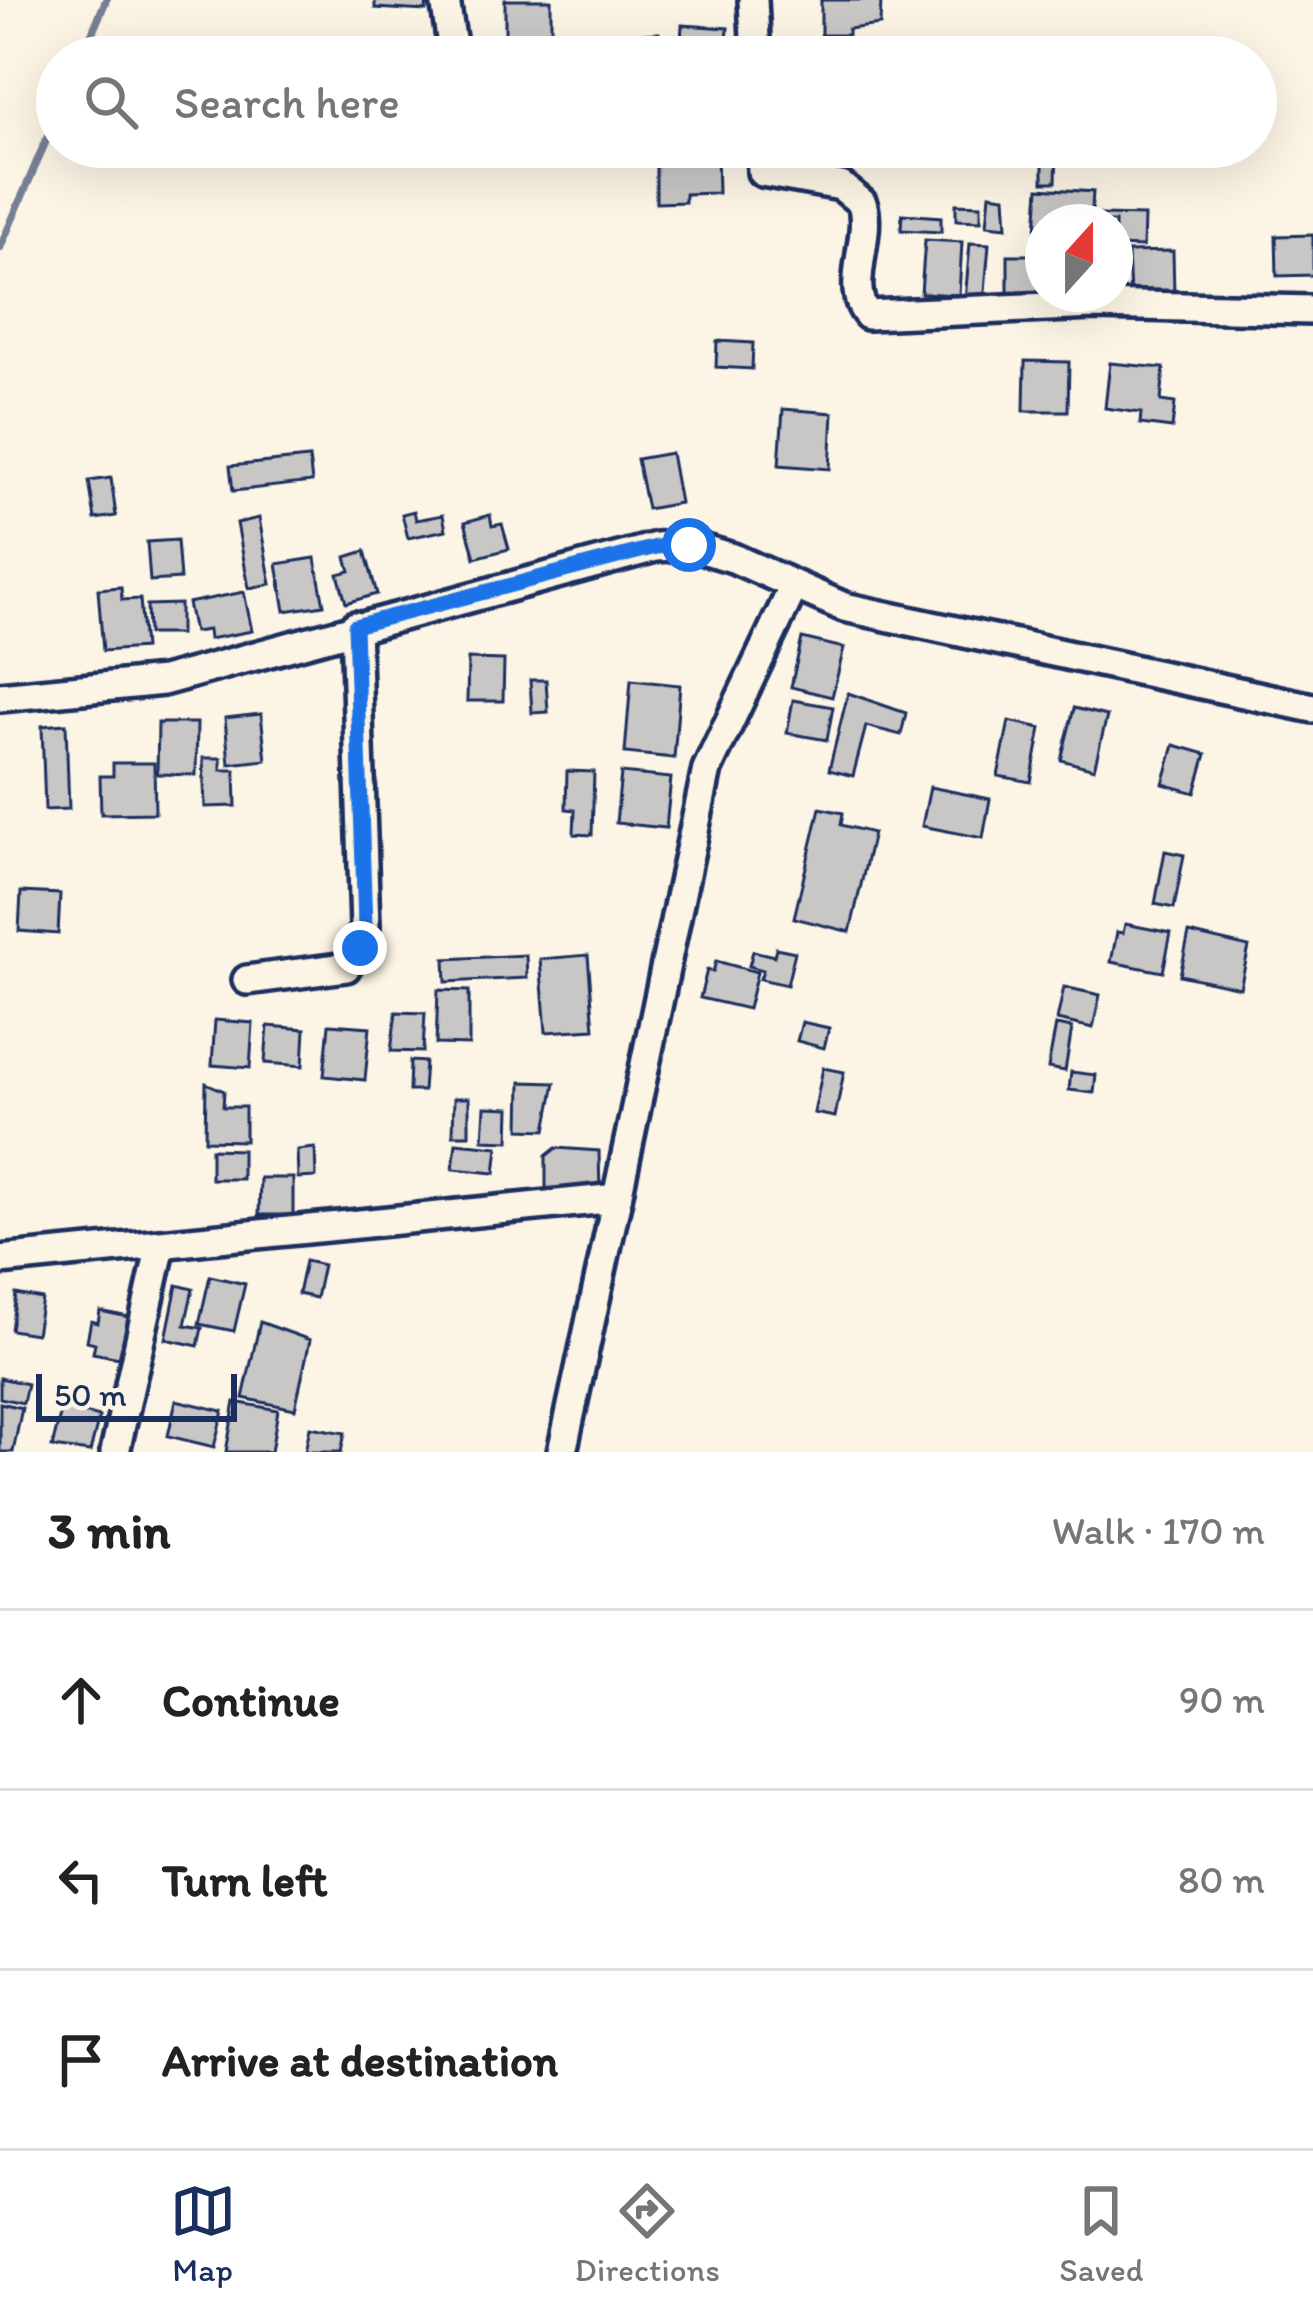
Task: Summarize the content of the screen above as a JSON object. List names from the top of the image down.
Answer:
{
  "scale_bar": "50 m",
  "north": "top",
  "page": {
    "search": "Search here",
    "scale": "50 m",
    "heading": ["3 min", "Walk · 170 m"],
    "list": [
      ["Continue", "90 m"],
      ["Turn left", "80 m"],
      "Arrive at destination"
    ],
    "nav": ["Map", "Directions", "Saved"]
  }
}
